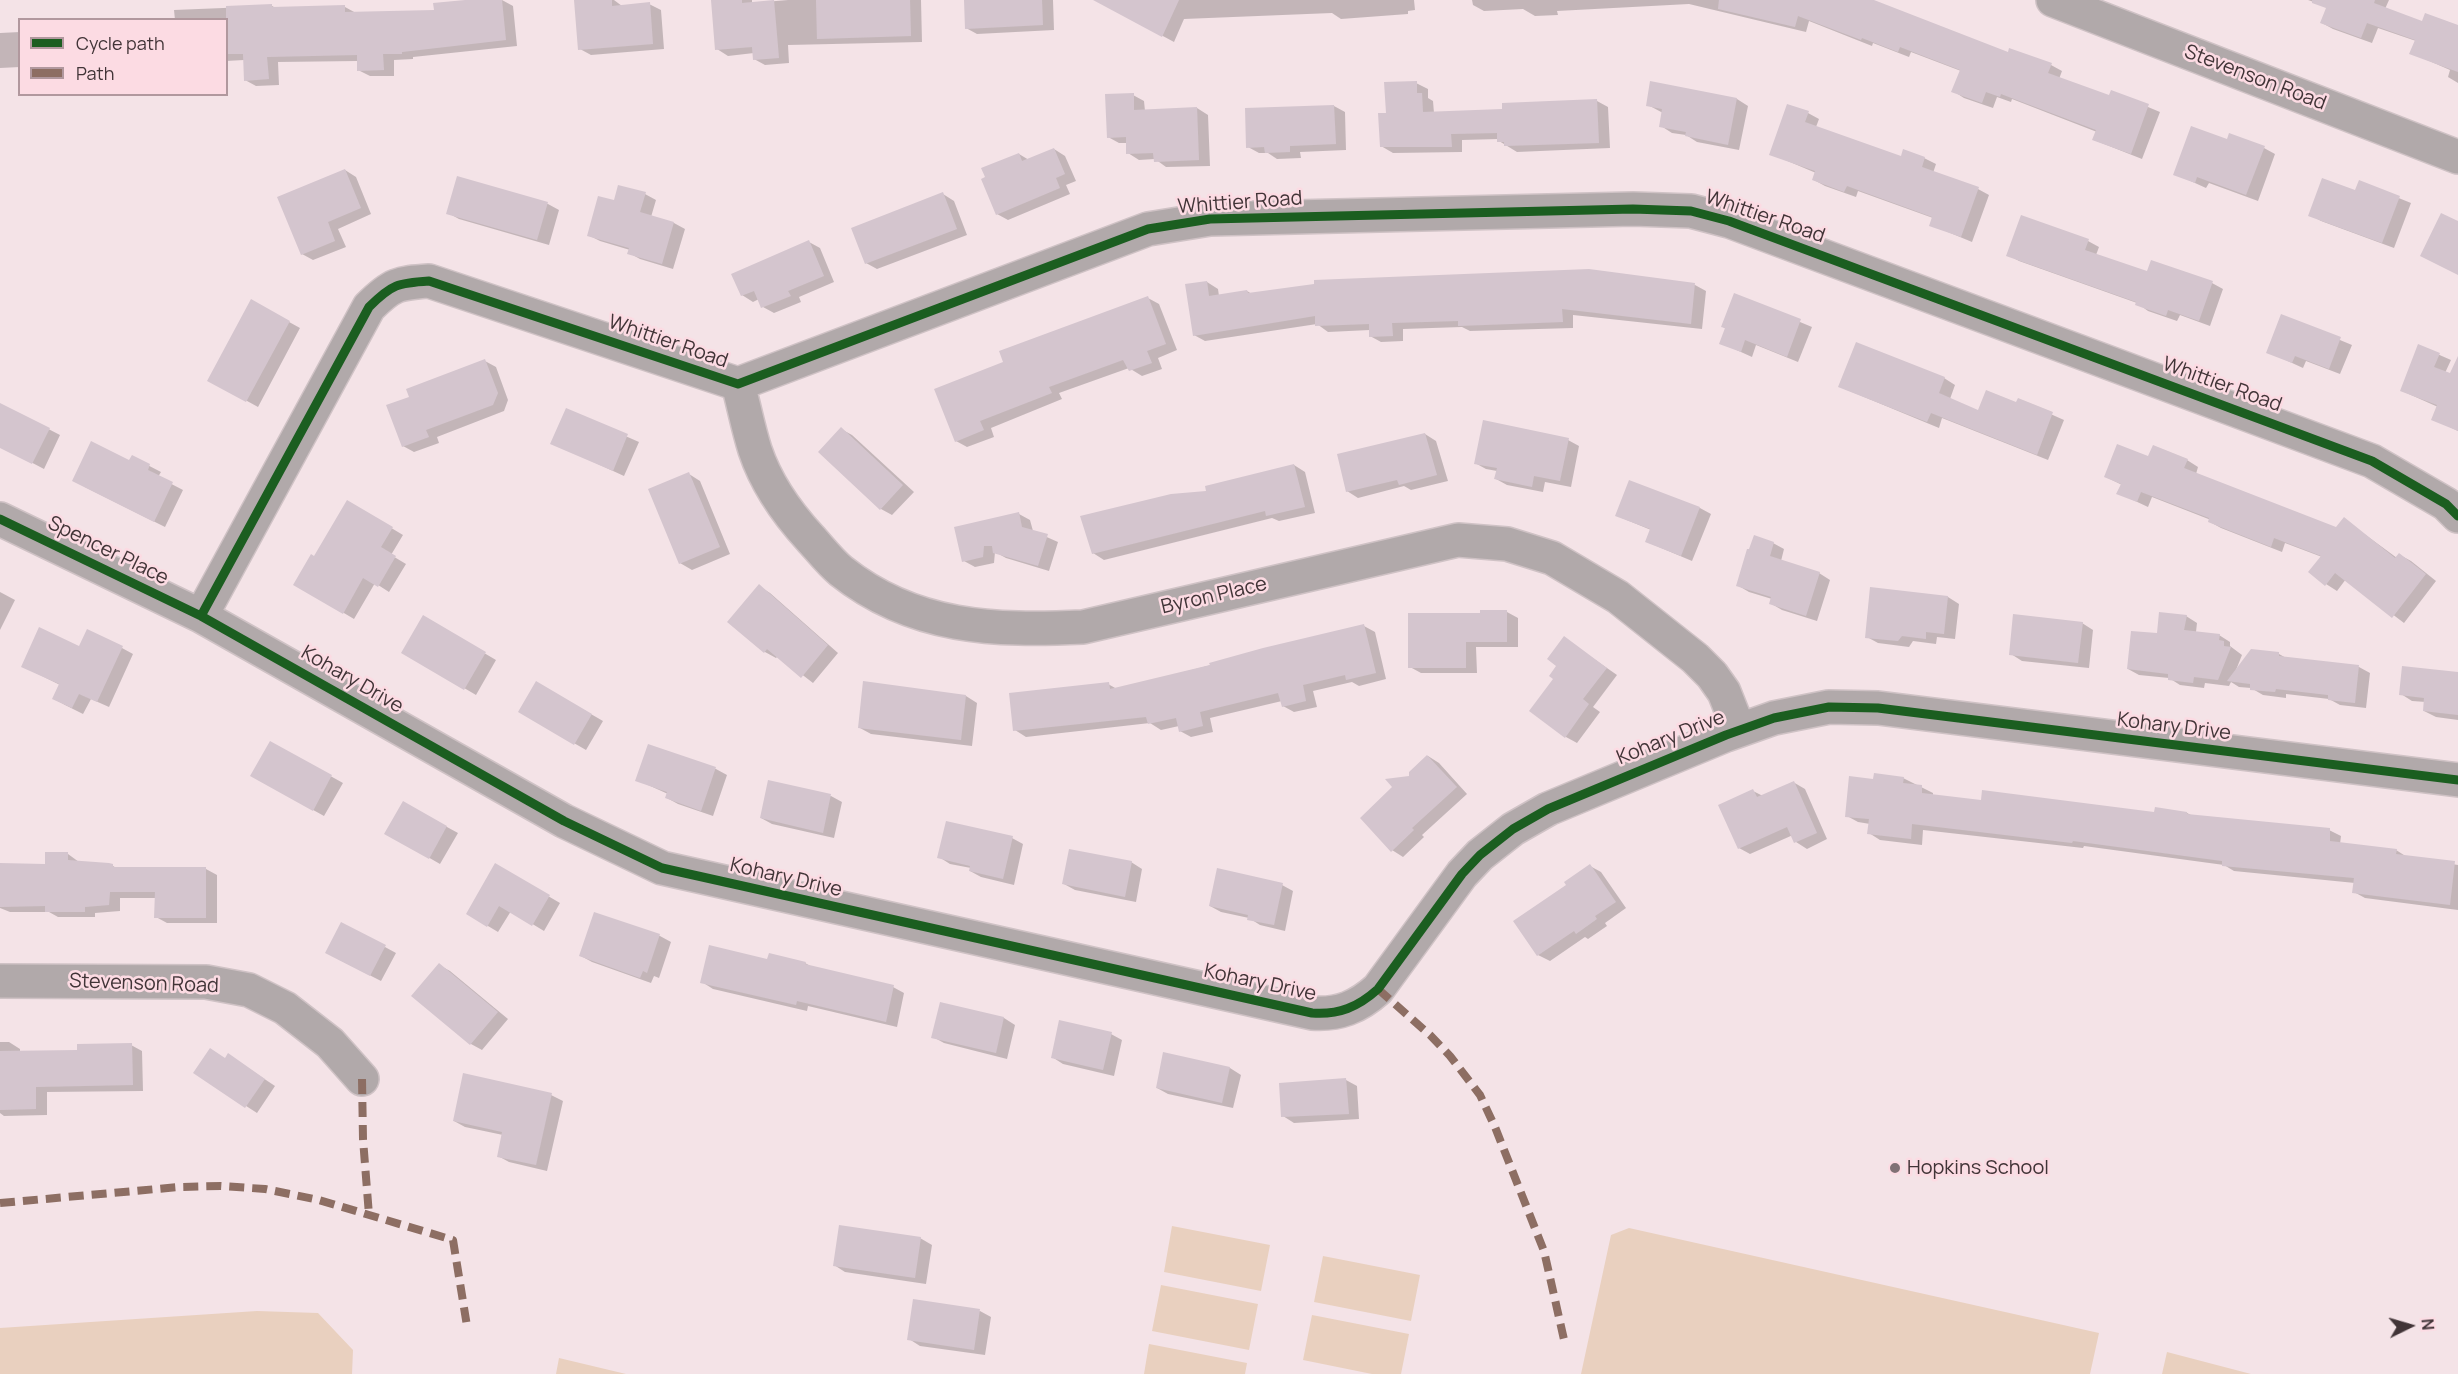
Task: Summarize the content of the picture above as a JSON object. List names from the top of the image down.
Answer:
{
  "streets": {
    "street": [
      "Stevenson Road",
      "Whittier Road",
      "Spencer Place",
      "Byron Place",
      "Kohary Drive"
    ]
  },
  "crossings": [
    ["Whittier Road", "Spencer Place"],
    ["Whittier Road", "Byron Place"],
    ["Whittier Road", "Kohary Drive"],
    ["Spencer Place", "Kohary Drive"],
    ["Byron Place", "Kohary Drive"]
  ],
  "places": ["Hopkins School"],
  "legend": ["Cycle path", "Path"],
  "north": "right"
}
